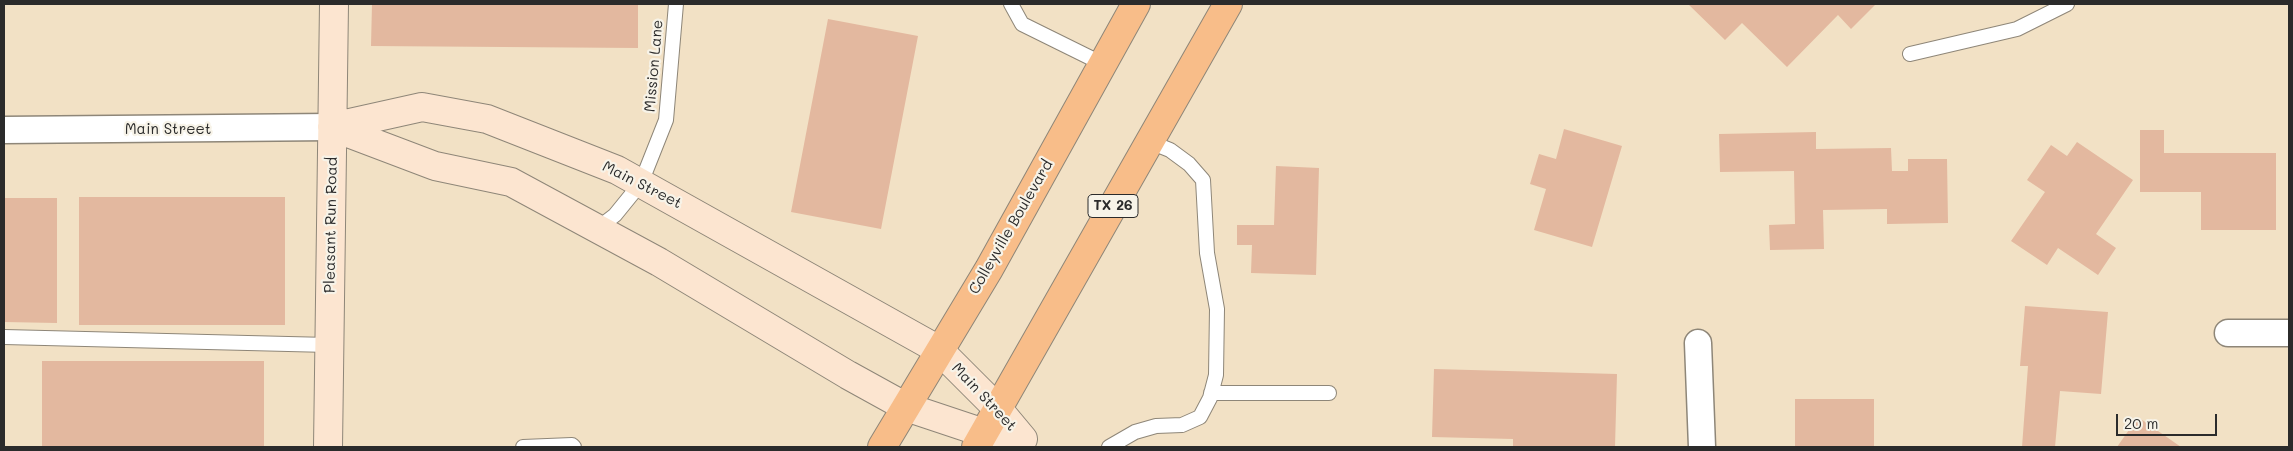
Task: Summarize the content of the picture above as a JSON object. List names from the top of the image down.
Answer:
{
  "streets": {
    "main road": ["TX 26", "Colleyville Boulevard"],
    "street": ["Main Street", "Pleasant Run Road"],
    "lane": ["Mission Lane"]
  },
  "crossings": [
    ["Mission Lane", "Main Street"],
    ["Main Street", "TX 26"],
    ["Main Street", "Pleasant Run Road"],
    ["Main Street", "Colleyville Boulevard"]
  ],
  "scale_bar": "20 m"
}
